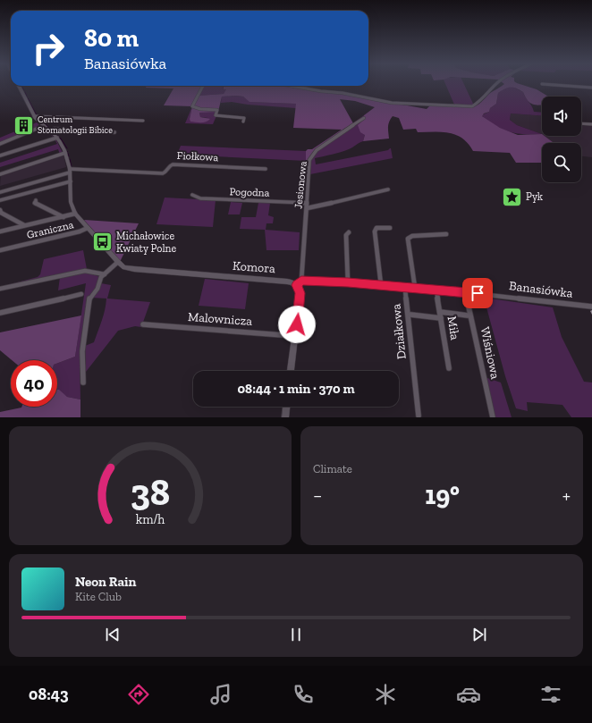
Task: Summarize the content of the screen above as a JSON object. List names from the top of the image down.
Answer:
{
  "streets": {
    "street": [
      "Fiołkowa",
      "Jesionowa",
      "Pogodna",
      "Graniczna",
      "Komora",
      "Banasiówka",
      "Malownicza",
      "Miła",
      "Działkowa",
      "Wiśniowa"
    ]
  },
  "crossings": [
    ["Fiołkowa", "Graniczna"],
    ["Jesionowa", "Pogodna"],
    ["Jesionowa", "Banasiówka"],
    ["Banasiówka", "Miła"],
    ["Banasiówka", "Działkowa"],
    ["Banasiówka", "Wiśniowa"]
  ],
  "places": {
    "building": ["Centrum Stomatologii Bibice"],
    "place": ["Pyk"],
    "bus stop": ["Michałowice Kwiaty Polne"]
  },
  "page": {
    "turn": ["80 m", "Banasiówka"],
    "limit": "40",
    "trip": "08:44 · 1 min · 370 m",
    "tile": "Climate",
    "heat": ["−", "19°", "+"],
    "song": ["Neon Rain", "Kite Club"],
    "tabs": "08:43",
    "gauge": ["38", "km/h"]
  }
}
